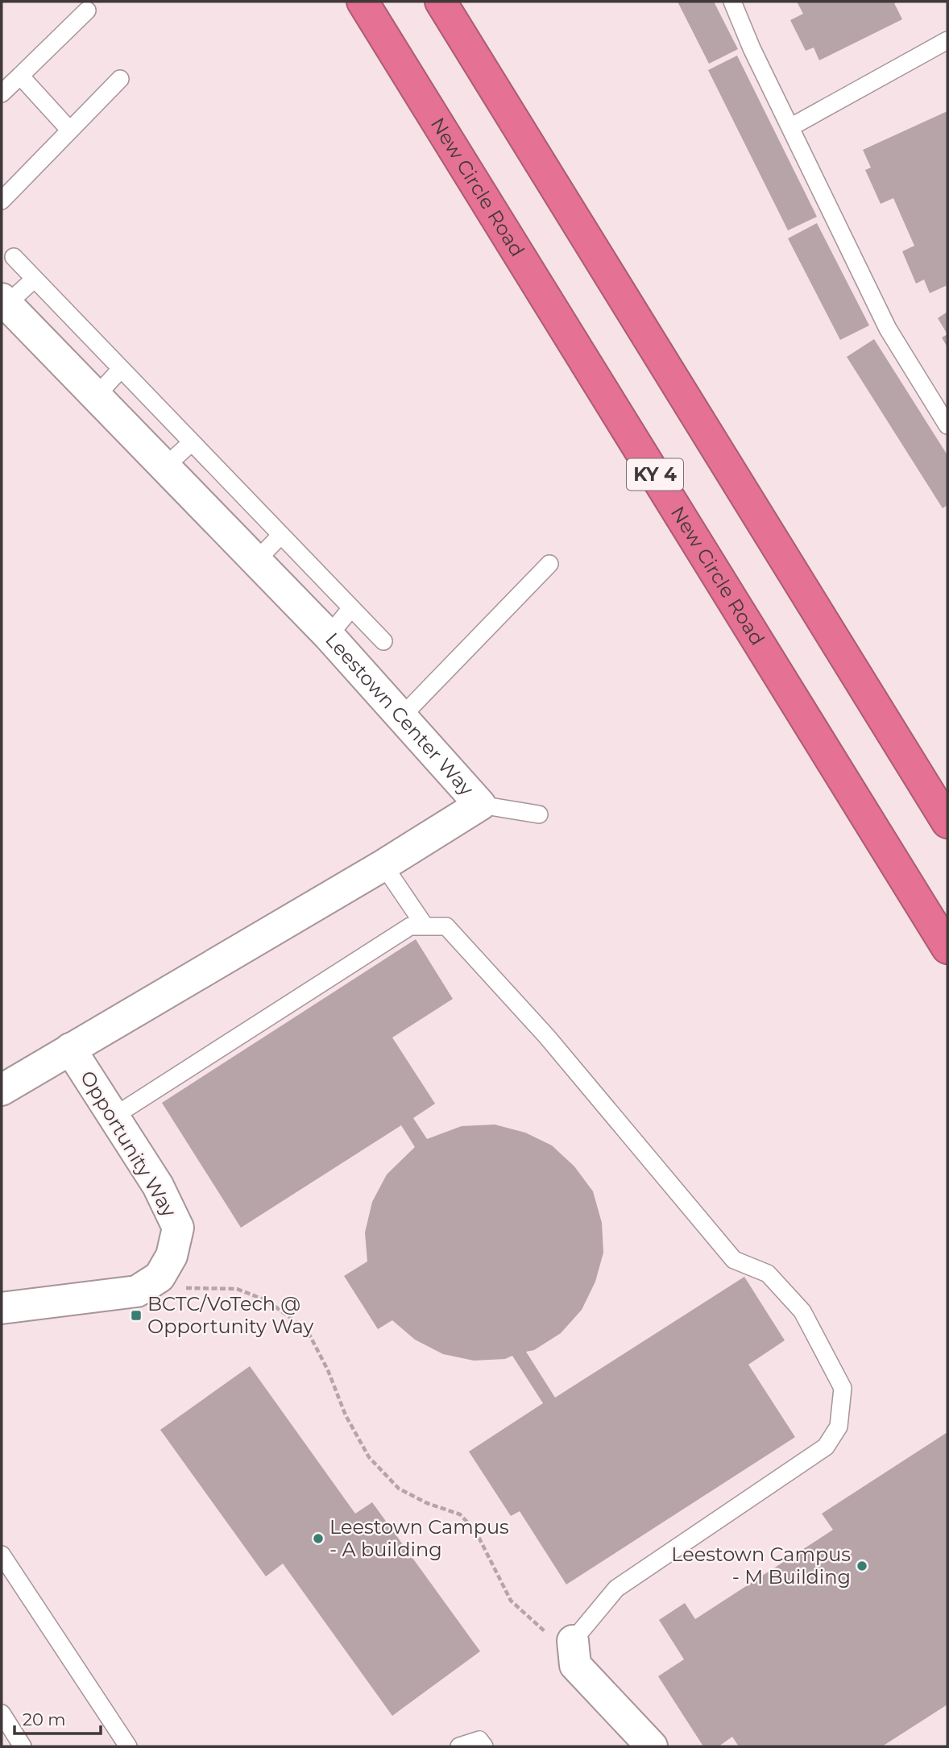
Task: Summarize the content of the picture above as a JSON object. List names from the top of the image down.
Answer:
{
  "streets": {
    "highway": ["New Circle Road", "KY 4"],
    "street": ["Leestown Center Way", "Opportunity Way"]
  },
  "crossings": [
    ["Leestown Center Way", "Opportunity Way"]
  ],
  "places": {
    "transit": ["BCTC/VoTech @ Opportunity Way"],
    "other": ["Leestown Campus - A building", "Leestown Campus - M Building"]
  },
  "scale_bar": "20 m"
}
